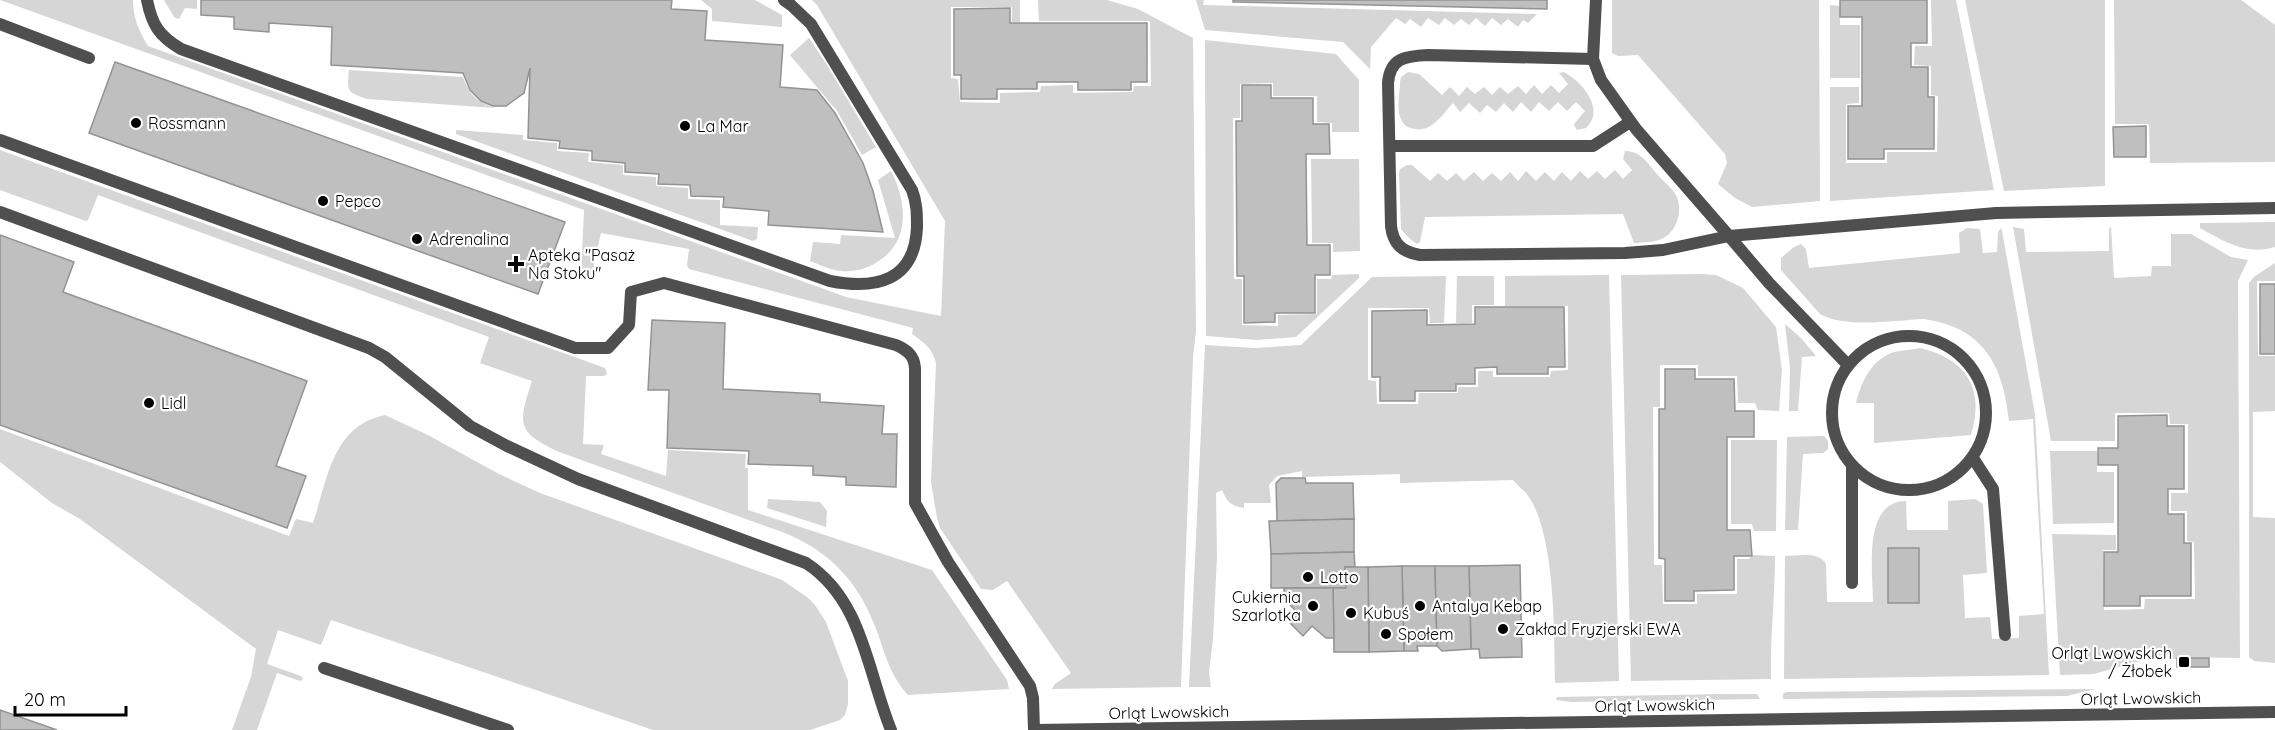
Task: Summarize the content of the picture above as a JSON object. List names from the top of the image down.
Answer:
{
  "streets": {
    "street": ["Orląt Lwowskich"]
  },
  "places": {
    "other": [
      "Rossmann",
      "La Mar",
      "Pepco",
      "Adrenalina",
      "Lidl",
      "Lotto",
      "Cukiernia Szarlotka",
      "Antalya Kebap",
      "Kubuś",
      "Zakład Fryzjerski EWA",
      "Społem"
    ],
    "health": ["Apteka \"Pasaż Na Stoku\""],
    "transit": ["Orląt Lwowskich / Żłobek"]
  },
  "scale_bar": "20 m"
}
